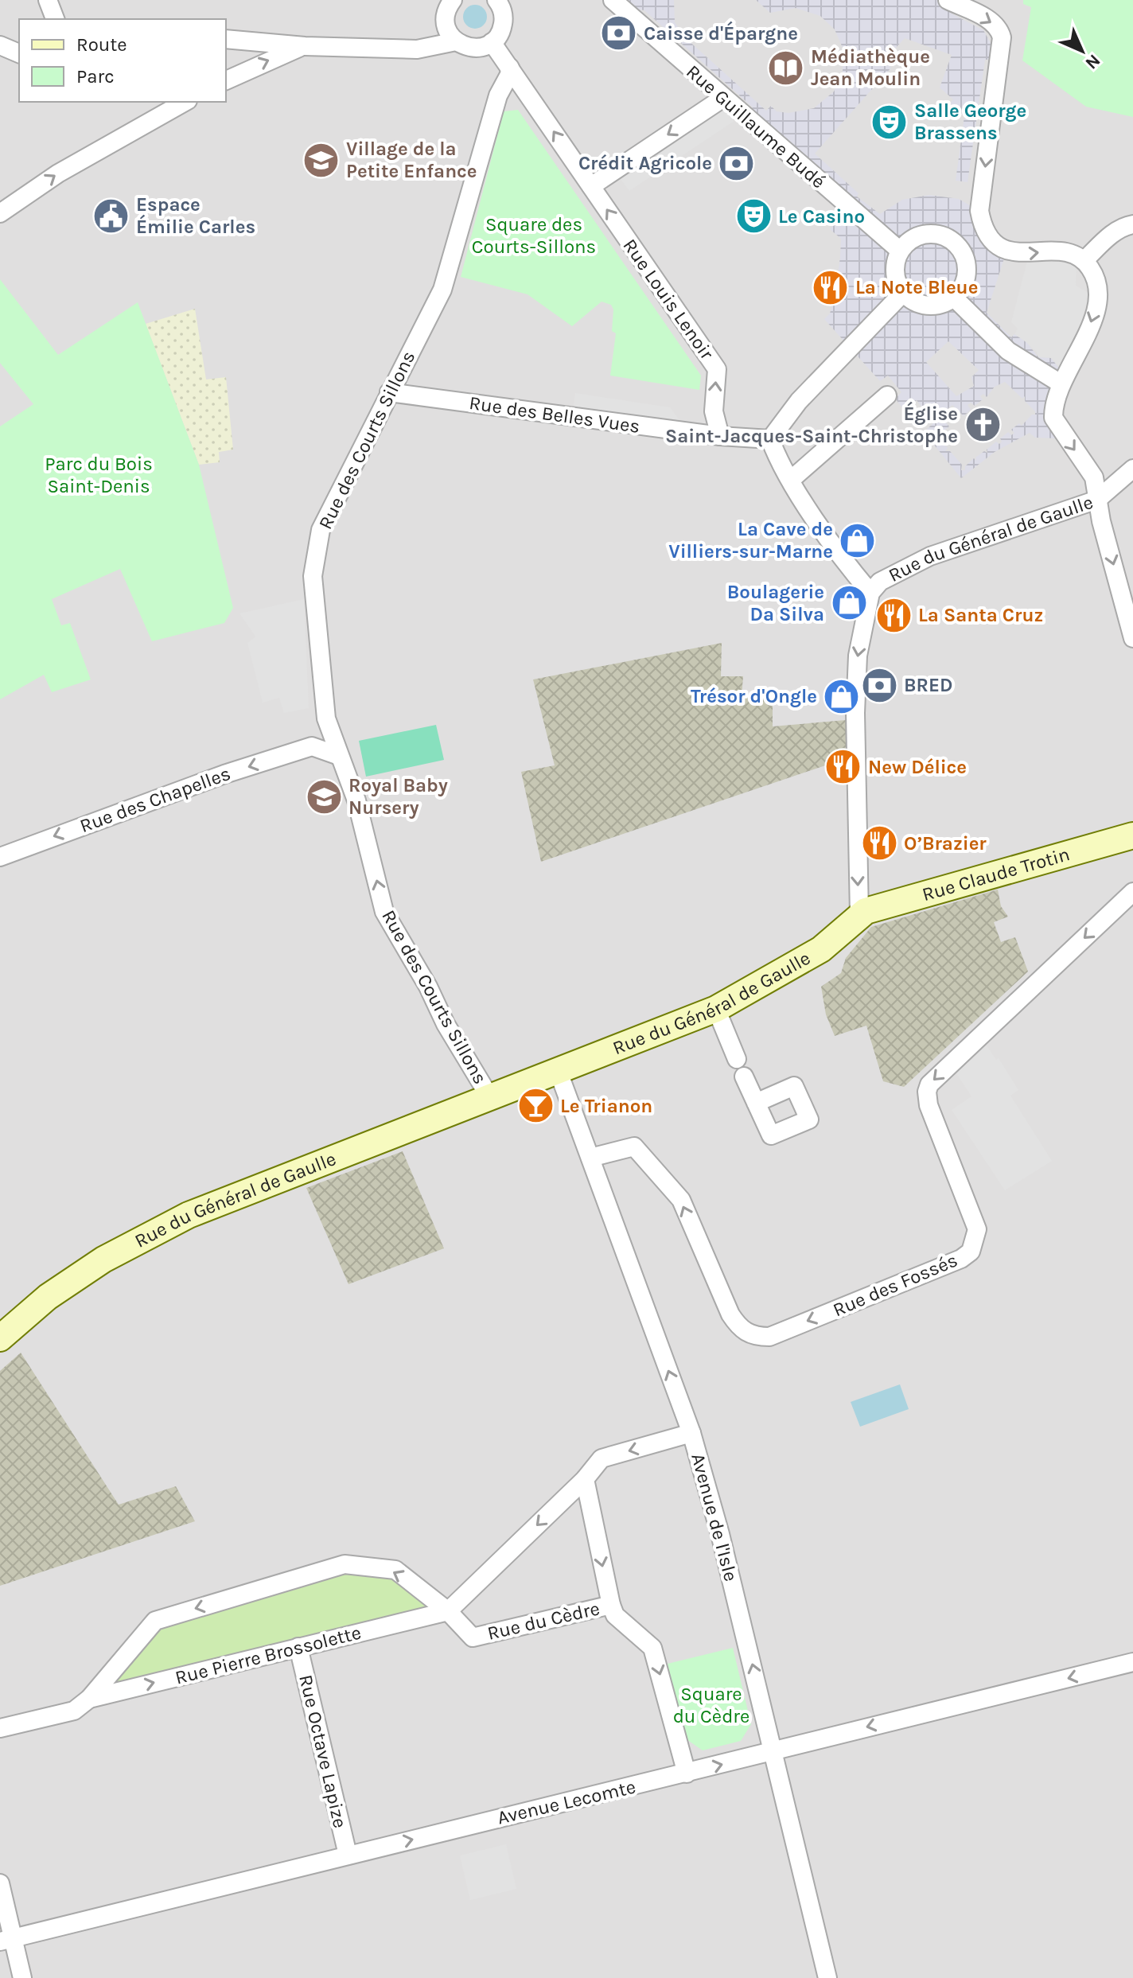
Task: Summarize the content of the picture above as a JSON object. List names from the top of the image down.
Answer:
{
  "streets": {
    "main road": ["Rue du Général de Gaulle", "Rue Claude Trotin"],
    "street": [
      "Rue Guillaume Budé",
      "Rue Louis Lenoir",
      "Rue des Belles Vues",
      "Rue des Courts Sillons",
      "Rue des Chapelles",
      "Rue des Fossés",
      "Avenue de l'Isle",
      "Rue du Cèdre",
      "Rue Pierre Brossolette",
      "Rue Octave Lapize",
      "Avenue Lecomte"
    ]
  },
  "crossings": [
    ["Rue Louis Lenoir", "Rue des Belles Vues"],
    ["Rue Louis Lenoir", "Rue des Courts Sillons"],
    ["Rue des Belles Vues", "Rue des Courts Sillons"],
    ["Rue des Courts Sillons", "Rue du Général de Gaulle"],
    ["Rue du Général de Gaulle", "Rue Claude Trotin"],
    ["Rue du Général de Gaulle", "Avenue de l'Isle"],
    ["Rue des Fossés", "Avenue de l'Isle"],
    ["Avenue de l'Isle", "Avenue Lecomte"],
    ["Rue du Cèdre", "Rue Pierre Brossolette"],
    ["Rue du Cèdre", "Avenue Lecomte"],
    ["Rue Pierre Brossolette", "Rue Octave Lapize"],
    ["Rue Octave Lapize", "Avenue Lecomte"]
  ],
  "one_way": [
    "Rue Louis Lenoir",
    "Rue des Chapelles",
    "Avenue de l'Isle",
    "Rue du Cèdre"
  ],
  "parks": ["Square des Courts-Sillons", "Parc du Bois Saint-Denis", "Square du Cèdre"],
  "places": {
    "bank": ["Caisse d'Épargne", "Crédit Agricole", "BRED"],
    "library": ["Médiathèque Jean Moulin"],
    "theatre": ["Salle George Brassens", "Le Casino"],
    "school or university": ["Village de la Petite Enfance", "Royal Baby Nursery"],
    "public building": ["Espace Émilie Carles"],
    "restaurant": [
      "La Note Bleue",
      "La Santa Cruz",
      "New Délice",
      "O’Brazier"
    ],
    "church": ["Église Saint-Jacques-Saint-Christophe"],
    "shop": ["La Cave de Villiers-sur-Marne", "Boulagerie Da Silva", "Trésor d'Ongle"],
    "bar": ["Le Trianon"]
  },
  "legend": ["Route", "Parc"],
  "north": "bottom right"
}
